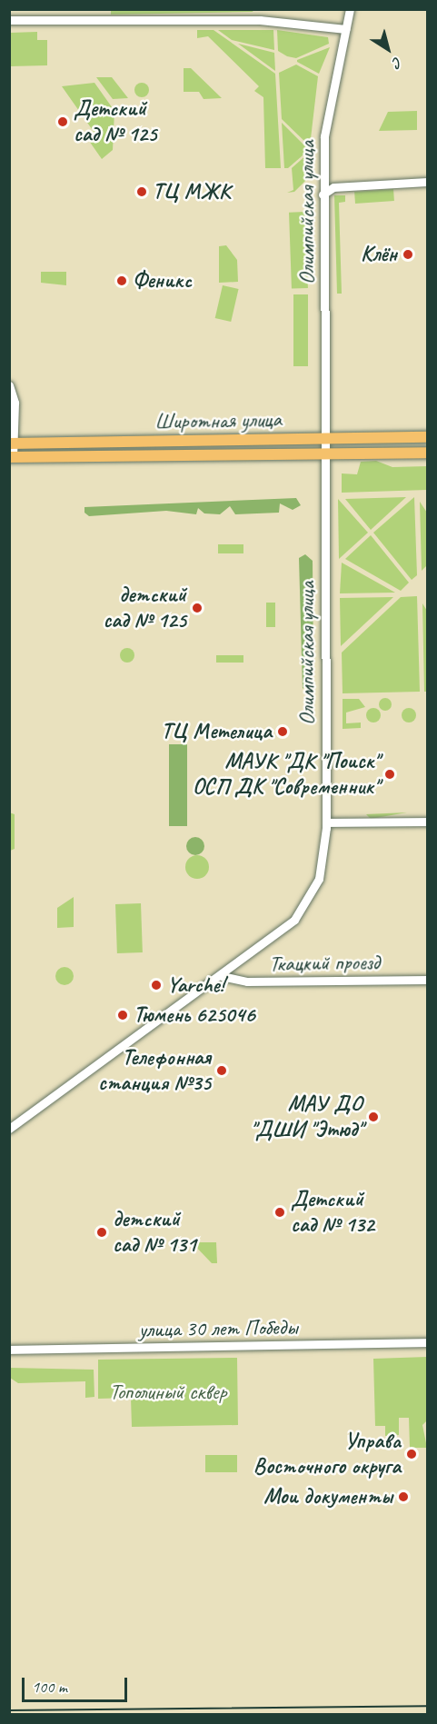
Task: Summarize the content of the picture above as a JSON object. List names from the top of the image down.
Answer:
{
  "streets": {
    "main road": ["Широтная улица"],
    "street": ["Олимпийская улица", "Ткацкий проезд", "улица 30 лет Победы"]
  },
  "crossings": [
    ["Олимпийская улица", "Широтная улица"],
    ["Олимпийская улица", "Ткацкий проезд"]
  ],
  "parks": ["Тополиный сквер"],
  "places": [
    "Детский сад № 125",
    "ТЦ МЖК",
    "Клён",
    "Феникс",
    "детский сад № 125",
    "ТЦ Метелица",
    "МАУК \"ДК \"Поиск\" ОСП ДК \"Современник\"",
    "Yarche!",
    "Тюмень 625046",
    "Телефонная станция №35",
    "МАУ ДО \"ДШИ \"Этюд\"",
    "Детский сад № 132",
    "детский сад № 131",
    "Управа Восточного округа",
    "Мои документы"
  ],
  "scale_bar": "100 m",
  "north": "bottom right"
}
